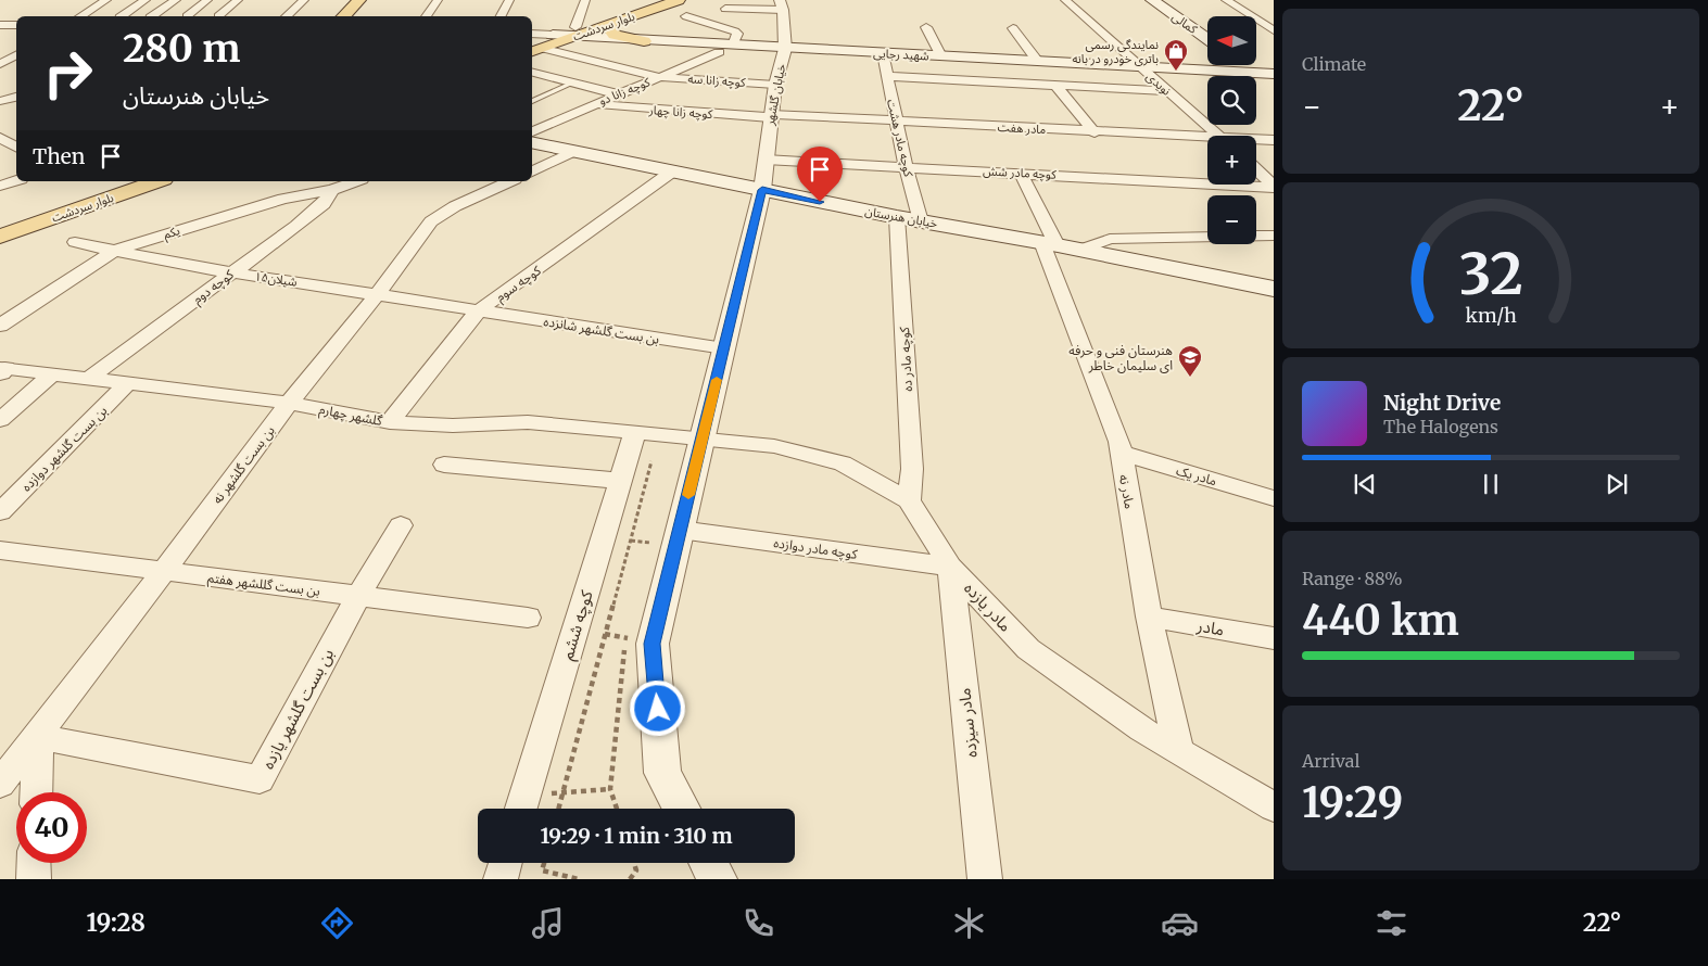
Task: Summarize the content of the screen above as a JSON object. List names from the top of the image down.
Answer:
{
  "streets": {
    "main road": [
      "کمالی",
      "بلوار سردشت",
      "شهید رجایی",
      "خیابان هنرستان"
    ],
    "street": [
      "کوچه زانا سه",
      "نویدی",
      "کوچه زانا دو",
      "خیابان گلشهر",
      "کوچه زانا چهار",
      "مادر هفت",
      "کوچه مادر هشت",
      "کوچه مادر شش",
      "یکم",
      "شیلان۱۵",
      "کوچه سوم",
      "کوچه دوم",
      "بن بست گلشهر شانزده",
      "کوچه مادر ده",
      "گلشهر چهارم",
      "بن بست گلشهر دوازده",
      "بن بست گلشهر نه",
      "مادر یک",
      "مادر نه",
      "کوچه مادر دوازده",
      "بن بست گللشهر هفتم",
      "مادر یازده",
      "کوچه ششم",
      "مادر",
      "بن بست گلشهر یازده",
      "مادر سیزده"
    ]
  },
  "crossings": [
    ["بلوار سردشت", "شهید رجایی"],
    ["بلوار سردشت", "کوچه زانا سه"],
    ["شهید رجایی", "نویدی"],
    ["شهید رجایی", "کوچه زانا دو"],
    ["شهید رجایی", "خیابان گلشهر"],
    ["شهید رجایی", "کوچه مادر هشت"],
    ["کوچه زانا سه", "کوچه زانا دو"],
    ["کوچه زانا سه", "خیابان گلشهر"],
    ["کوچه زانا دو", "کوچه زانا چهار"],
    ["خیابان گلشهر", "کوچه زانا چهار"],
    ["خیابان گلشهر", "مادر هفت"],
    ["خیابان گلشهر", "کوچه مادر شش"],
    ["خیابان گلشهر", "خیابان هنرستان"],
    ["خیابان گلشهر", "بن بست گلشهر شانزده"],
    ["خیابان گلشهر", "گلشهر چهارم"],
    ["خیابان گلشهر", "کوچه مادر دوازده"],
    ["خیابان گلشهر", "مادر یازده"],
    ["کوچه زانا چهار", "مادر هفت"],
    ["مادر هفت", "کوچه مادر هشت"],
    ["کوچه مادر هشت", "کوچه مادر شش"],
    ["کوچه مادر هشت", "خیابان هنرستان"],
    ["کوچه مادر شش", "مادر نه"],
    ["خیابان هنرستان", "کوچه سوم"],
    ["خیابان هنرستان", "کوچه مادر ده"],
    ["خیابان هنرستان", "مادر نه"],
    ["یکم", "شیلان۱۵"],
    ["یکم", "کوچه دوم"],
    ["شیلان۱۵", "کوچه سوم"],
    ["شیلان۱۵", "کوچه دوم"],
    ["شیلان۱۵", "بن بست گلشهر شانزده"],
    ["شیلان۱۵", "بن بست گلشهر نه"],
    ["کوچه سوم", "بن بست گلشهر شانزده"],
    ["کوچه سوم", "گلشهر چهارم"],
    ["کوچه دوم", "گلشهر چهارم"],
    ["کوچه مادر ده", "مادر یازده"],
    ["گلشهر چهارم", "بن بست گلشهر دوازده"],
    ["گلشهر چهارم", "بن بست گلشهر نه"],
    ["گلشهر چهارم", "مادر یازده"],
    ["گلشهر چهارم", "کوچه ششم"],
    ["بن بست گلشهر نه", "بن بست گللشهر هفتم"],
    ["بن بست گلشهر نه", "بن بست گلشهر یازده"],
    ["مادر یک", "مادر نه"],
    ["مادر نه", "مادر یازده"],
    ["مادر نه", "مادر"],
    ["کوچه مادر دوازده", "مادر یازده"],
    ["کوچه مادر دوازده", "مادر سیزده"],
    ["بن بست گللشهر هفتم", "بن بست گلشهر یازده"],
    ["مادر یازده", "مادر سیزده"]
  ],
  "places": {
    "shop": ["نمایندگی رسمی باتری خودرو در بانه"],
    "school or university": ["هنرستان فنی و حرفه ای سلیمان خاطر"]
  },
  "north": "left",
  "page": {
    "tile": [
      "Climate",
      ["Range · 88%", "440 km"],
      ["Arrival", "19:29"]
    ],
    "map_buttons": ["+", "−"],
    "turn": ["280 m", "خیابان هنرستان"],
    "heat": ["−", "22°", "+"],
    "then": "Then",
    "song": ["Night Drive", "The Halogens"],
    "limit": "40",
    "trip": "19:29 · 1 min · 310 m",
    "tabs": ["19:28", "22°"],
    "gauge": ["32", "km/h"]
  }
}
